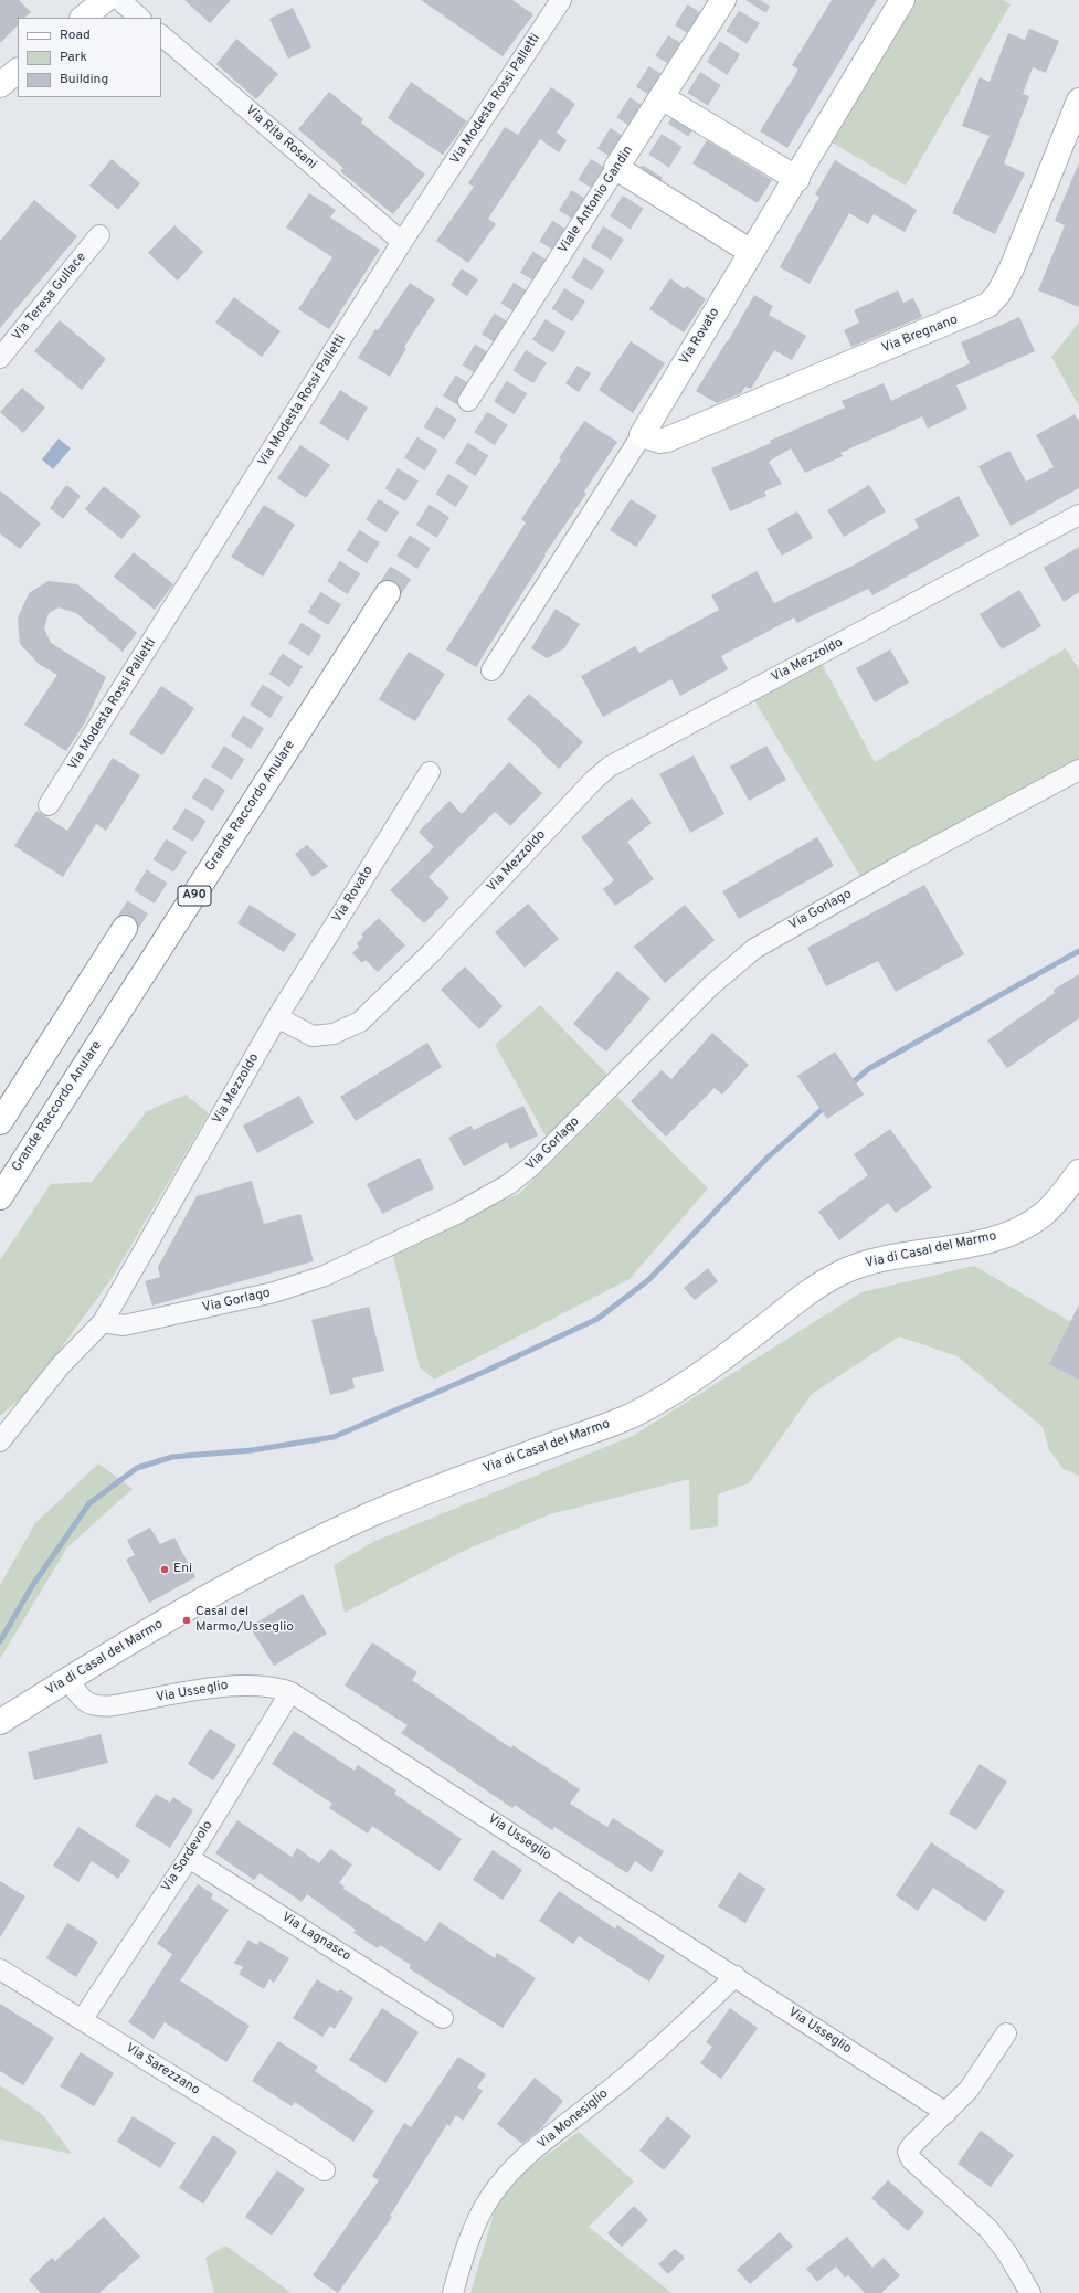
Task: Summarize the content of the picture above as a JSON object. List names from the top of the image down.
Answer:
{
  "streets": {
    "main road": [
      "Viale Antonio Gandin",
      "Via Bregnano",
      "Via Rovato",
      "Grande Raccordo Anulare",
      "A90",
      "Via di Casal del Marmo"
    ],
    "street": [
      "Via Modesta Rossi Palletti",
      "Via Rita Rosani",
      "Via Teresa Gullace",
      "Via Mezzoldo",
      "Via Gorlago",
      "Via Usseglio",
      "Via Sordevolo",
      "Via Lagnasco",
      "Via Sarezzano",
      "Via Monesiglio"
    ]
  },
  "crossings": [
    ["Via Modesta Rossi Palletti", "Via Rita Rosani"],
    ["Via Bregnano", "Via Rovato"],
    ["Via Rovato", "Via Mezzoldo"],
    ["Via Mezzoldo", "Via Gorlago"],
    ["Via di Casal del Marmo", "Via Usseglio"],
    ["Via Usseglio", "Via Sordevolo"],
    ["Via Usseglio", "Via Monesiglio"],
    ["Via Sordevolo", "Via Lagnasco"],
    ["Via Sordevolo", "Via Sarezzano"]
  ],
  "places": ["Eni", "Casal del Marmo/Usseglio"],
  "legend": ["Road", "Park", "Building"]
}
